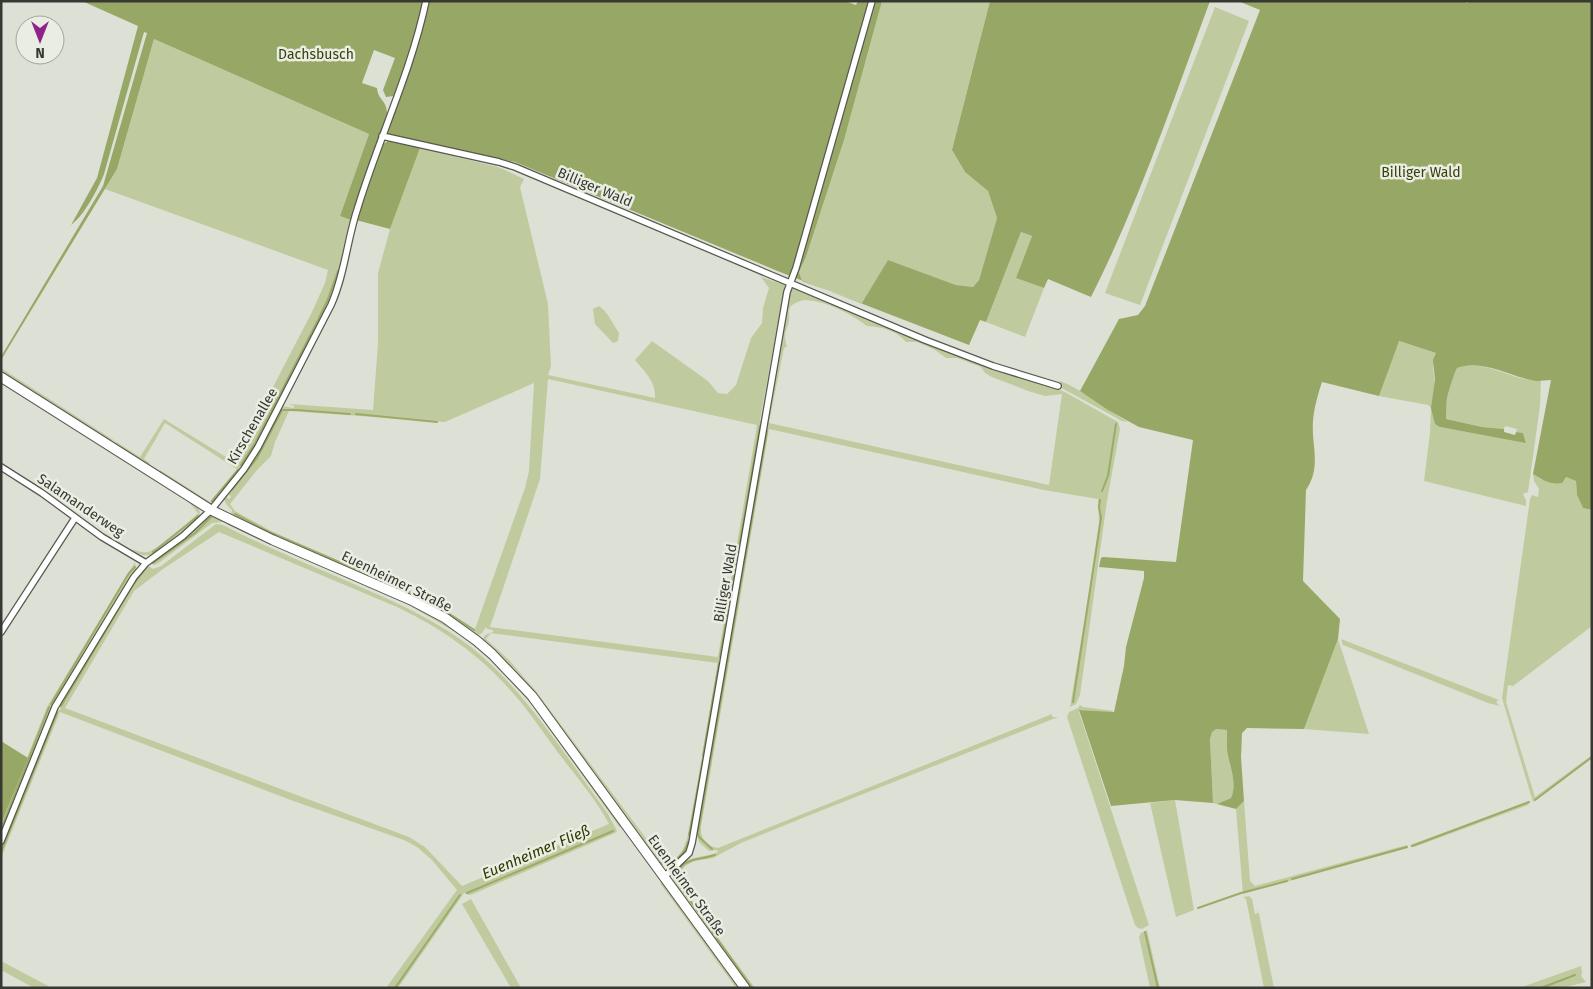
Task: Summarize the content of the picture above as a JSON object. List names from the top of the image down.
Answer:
{
  "streets": {
    "main road": ["Euenheimer Straße"],
    "street": ["Billiger Wald", "Kirschenallee", "Salamanderweg"]
  },
  "crossings": [
    ["Billiger Wald", "Kirschenallee"],
    ["Billiger Wald", "Euenheimer Straße"],
    ["Kirschenallee", "Salamanderweg"],
    ["Kirschenallee", "Euenheimer Straße"]
  ],
  "water": ["Euenheimer Fließ"],
  "parks": ["Dachsbusch", "Billiger Wald"],
  "north": "bottom"
}
